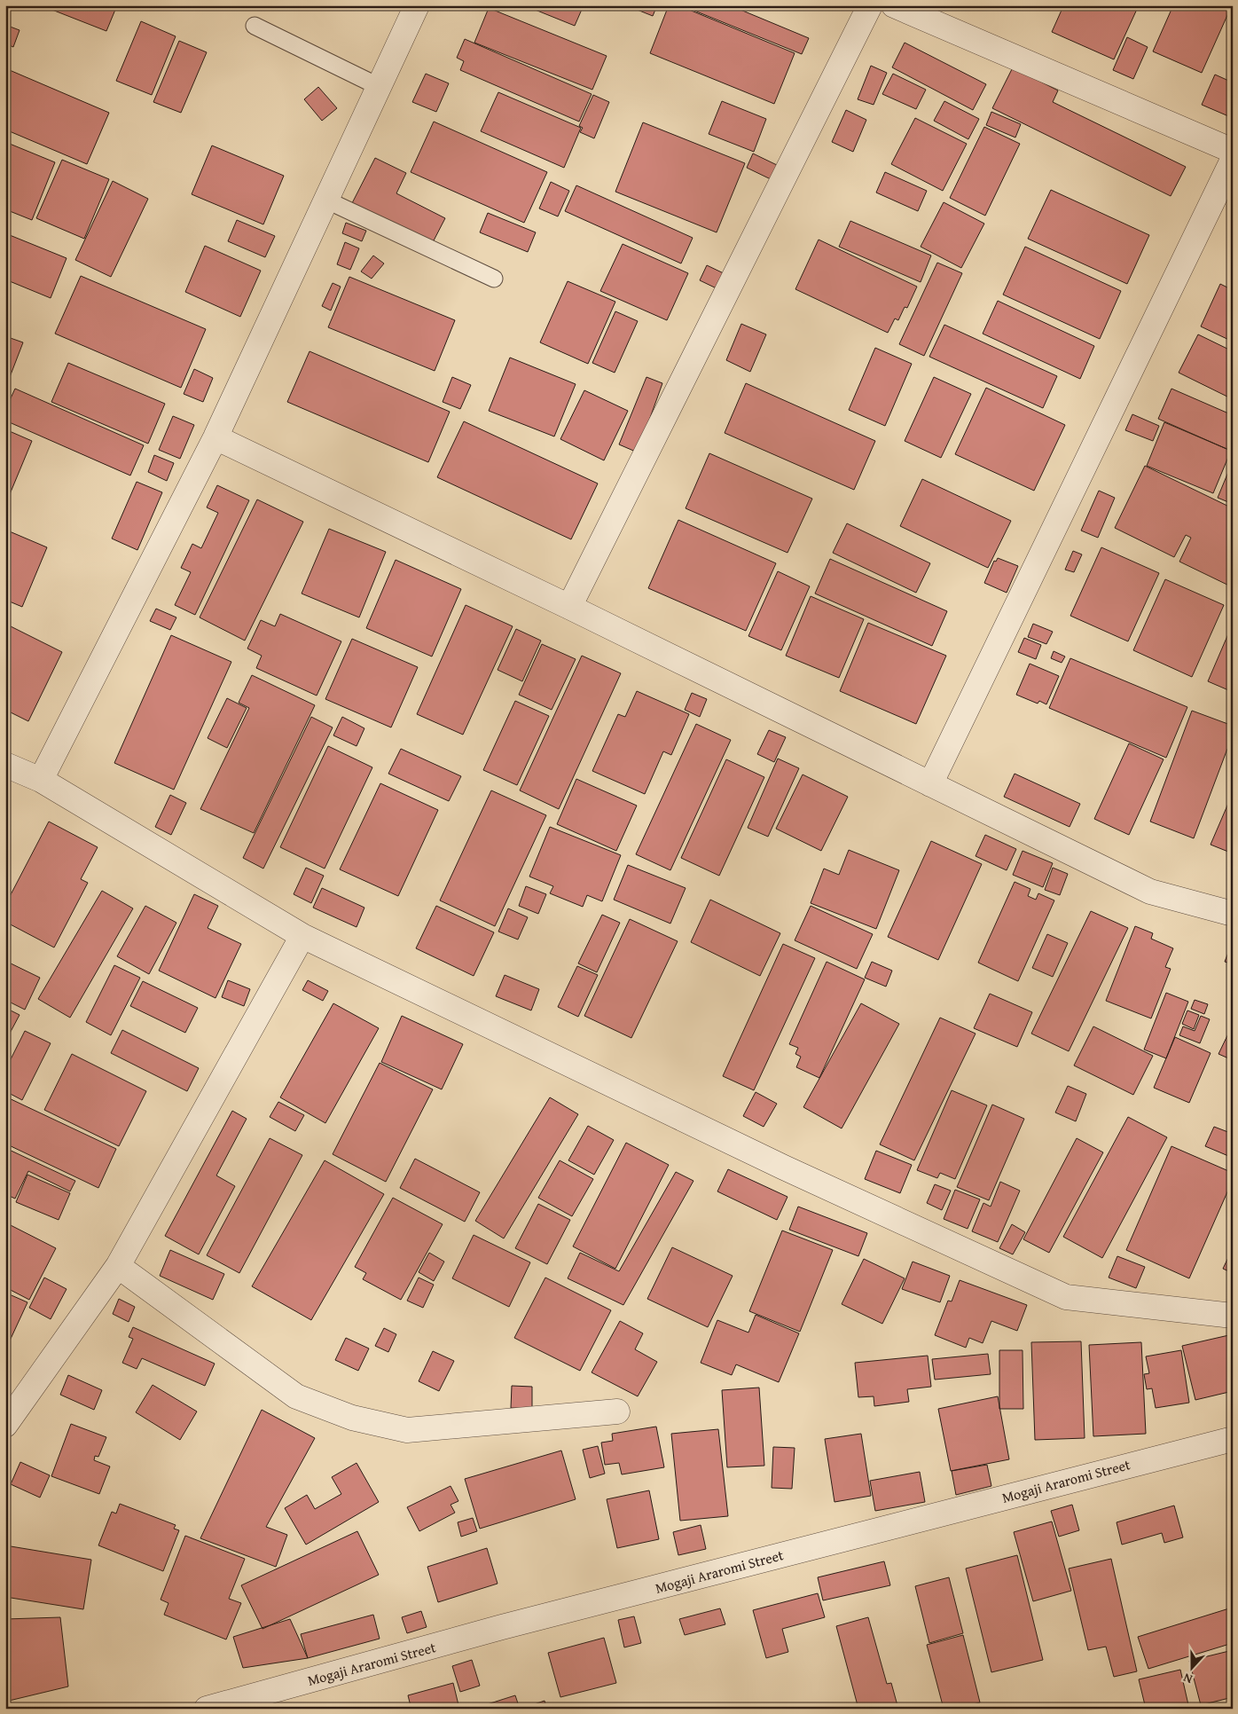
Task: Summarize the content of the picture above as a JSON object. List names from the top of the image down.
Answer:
{
  "streets": {
    "street": ["Mogaji Araromi Street"]
  },
  "north": "bottom"
}
